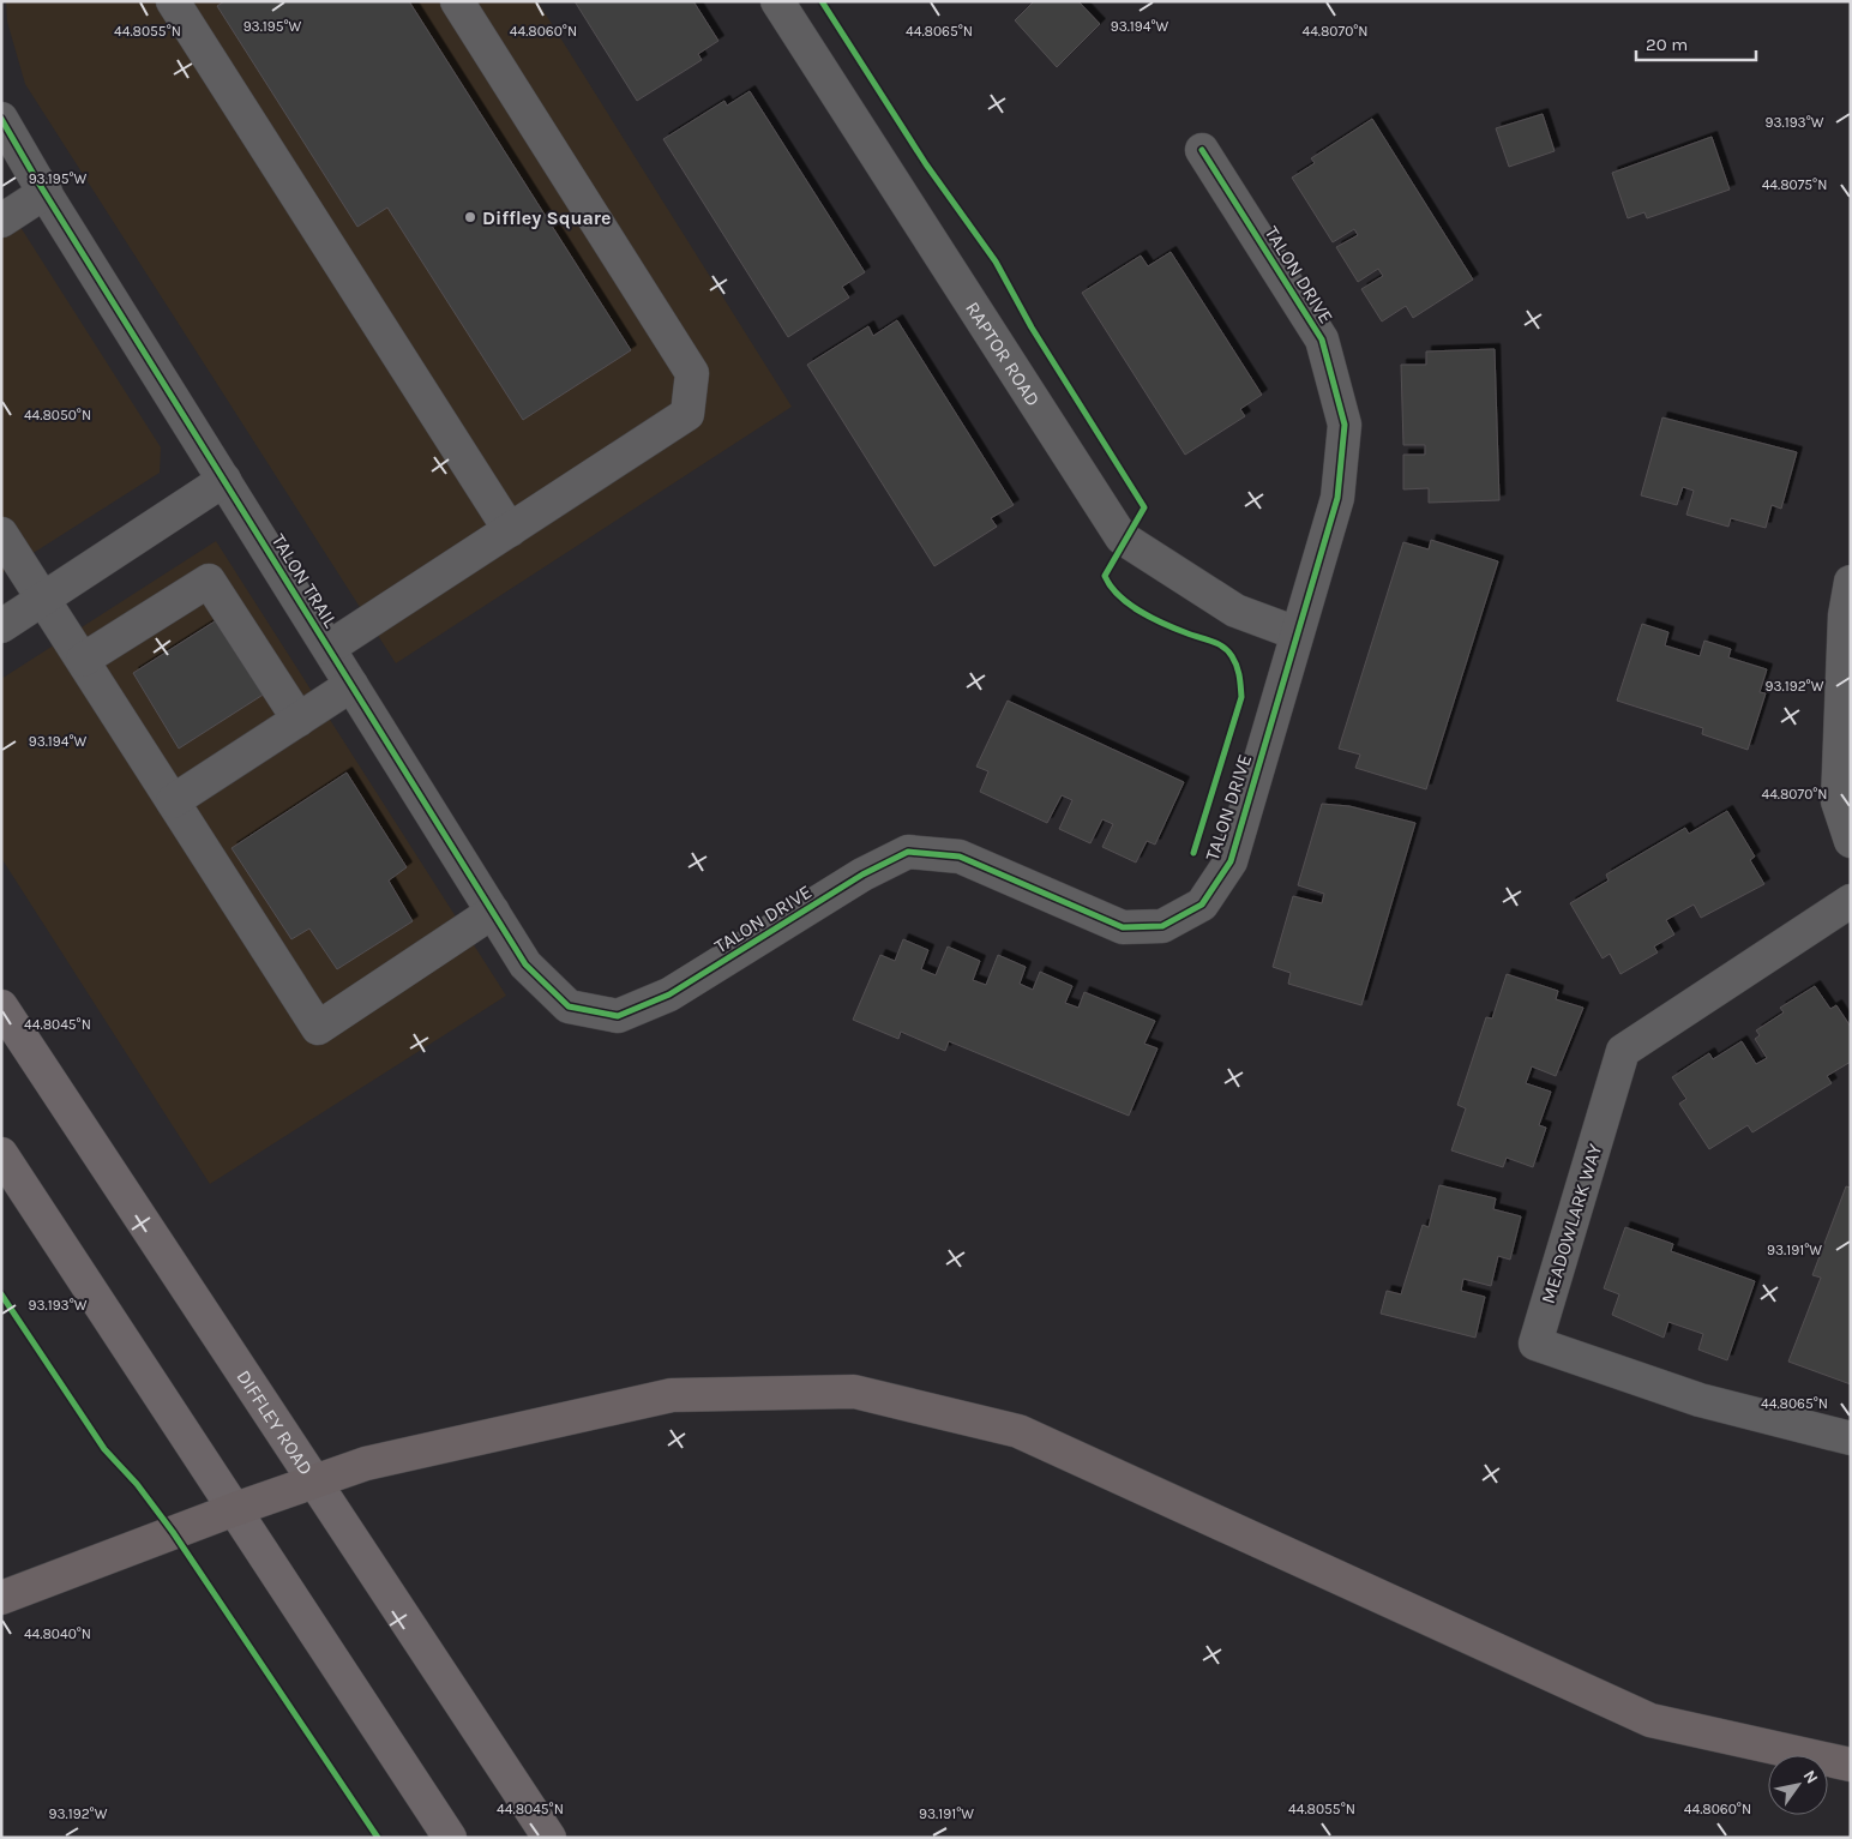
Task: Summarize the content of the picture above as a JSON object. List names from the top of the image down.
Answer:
{
  "streets": {
    "main road": ["DIFFLEY ROAD"],
    "street": [
      "TALON DRIVE",
      "RAPTOR ROAD",
      "TALON TRAIL",
      "MEADOWLARK WAY"
    ]
  },
  "crossings": [
    ["TALON DRIVE", "RAPTOR ROAD"],
    ["TALON DRIVE", "TALON TRAIL"]
  ],
  "places": ["Diffley Square"],
  "scale_bar": "20 m",
  "north": "top right",
  "coordinates": [
    "93.195°W",
    "93.194°W",
    "44.8055°N",
    "44.8060°N",
    "44.8065°N",
    "44.8070°N",
    "93.193°W",
    "44.8075°N",
    "44.8050°N",
    "93.192°W",
    "44.8045°N",
    "93.191°W",
    "44.8040°N"
  ]
}
